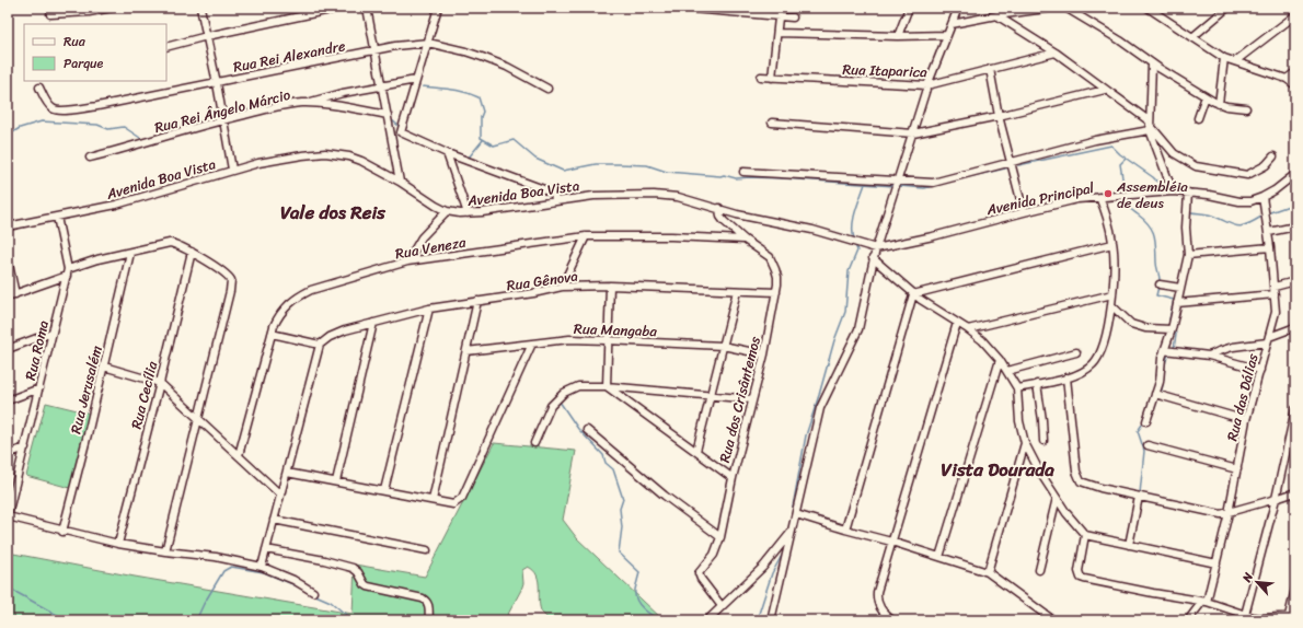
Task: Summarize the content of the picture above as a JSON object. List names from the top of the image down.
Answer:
{
  "streets": {
    "street": [
      "Rua Rei Alexandre",
      "Rua Itaparica",
      "Rua Rei Ângelo Márcio",
      "Avenida Boa Vista",
      "Avenida Principal",
      "Rua Veneza",
      "Rua Gênova",
      "Rua Mangaba",
      "Rua Roma",
      "Rua Jerusalém",
      "Rua Cecília",
      "Rua das Dálias",
      "Rua dos Crisântemos"
    ]
  },
  "crossings": [
    ["Avenida Boa Vista", "Avenida Principal"],
    ["Avenida Boa Vista", "Rua Roma"],
    ["Avenida Boa Vista", "Rua dos Crisântemos"],
    ["Avenida Principal", "Rua das Dálias"],
    ["Rua Veneza", "Rua dos Crisântemos"],
    ["Rua Gênova", "Rua dos Crisântemos"],
    ["Rua Mangaba", "Rua dos Crisântemos"]
  ],
  "districts": ["Vale dos Reis", "Vista Dourada"],
  "places": ["Assembléia de deus"],
  "legend": ["Rua", "Parque"],
  "north": "top left"
}
